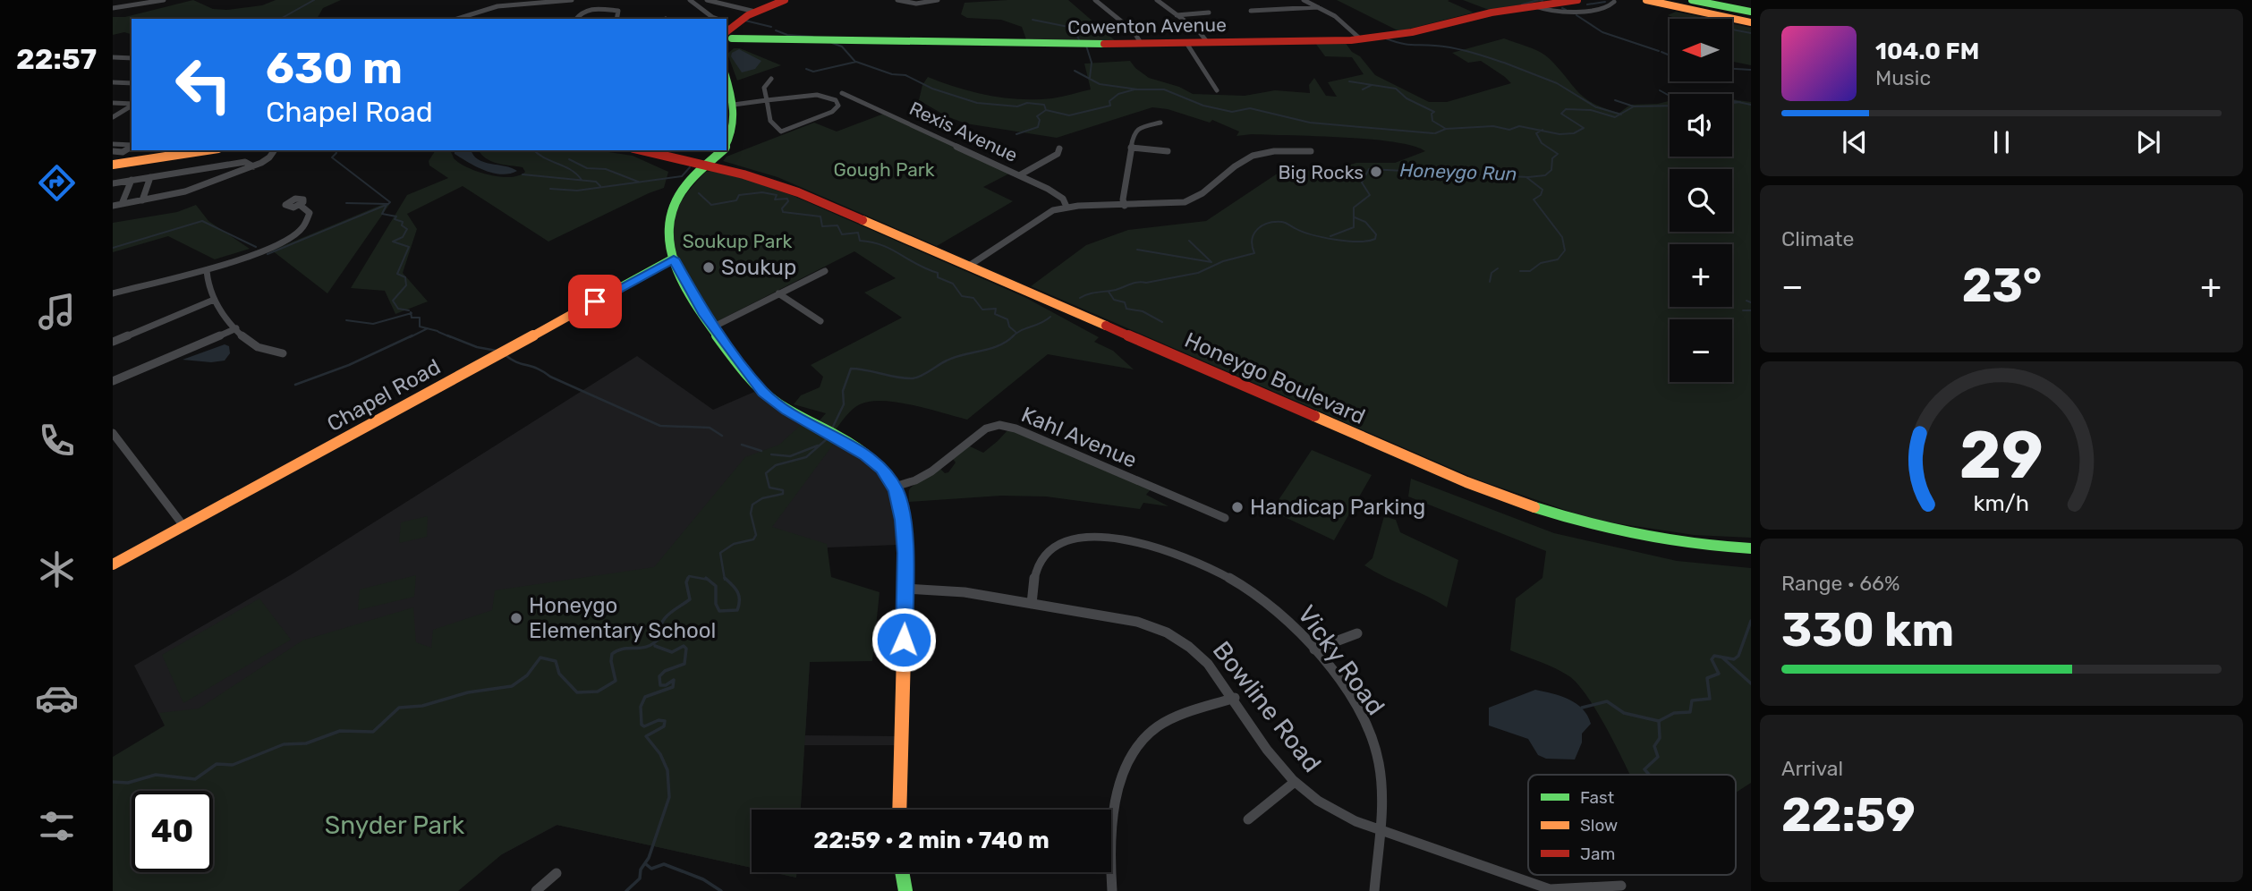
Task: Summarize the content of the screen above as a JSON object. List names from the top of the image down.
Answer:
{
  "streets": {
    "main road": ["Cowenton Avenue", "Honeygo Boulevard", "Chapel Road"],
    "street": [
      "Rexis Avenue",
      "Kahl Avenue",
      "Vicky Road",
      "Bowline Road"
    ]
  },
  "crossings": [
    ["Vicky Road", "Bowline Road"]
  ],
  "water": ["Honeygo Run"],
  "parks": ["Gough Park", "Soukup Park", "Snyder Park"],
  "places": [
    "Big Rocks",
    "Soukup",
    "Handicap Parking",
    "Honeygo Elementary School"
  ],
  "legend": ["Fast", "Slow", "Jam"],
  "north": "left",
  "page": {
    "tabs": "22:57",
    "map_buttons": ["+", "−"],
    "turn": ["630 m", "Chapel Road"],
    "song": ["104.0 FM", "Music"],
    "tile": [
      "Climate",
      ["Range · 66%", "330 km"],
      ["Arrival", "22:59"]
    ],
    "heat": ["−", "23°", "+"],
    "limit": "40",
    "trip": "22:59 · 2 min · 740 m",
    "gauge": ["29", "km/h"]
  }
}
